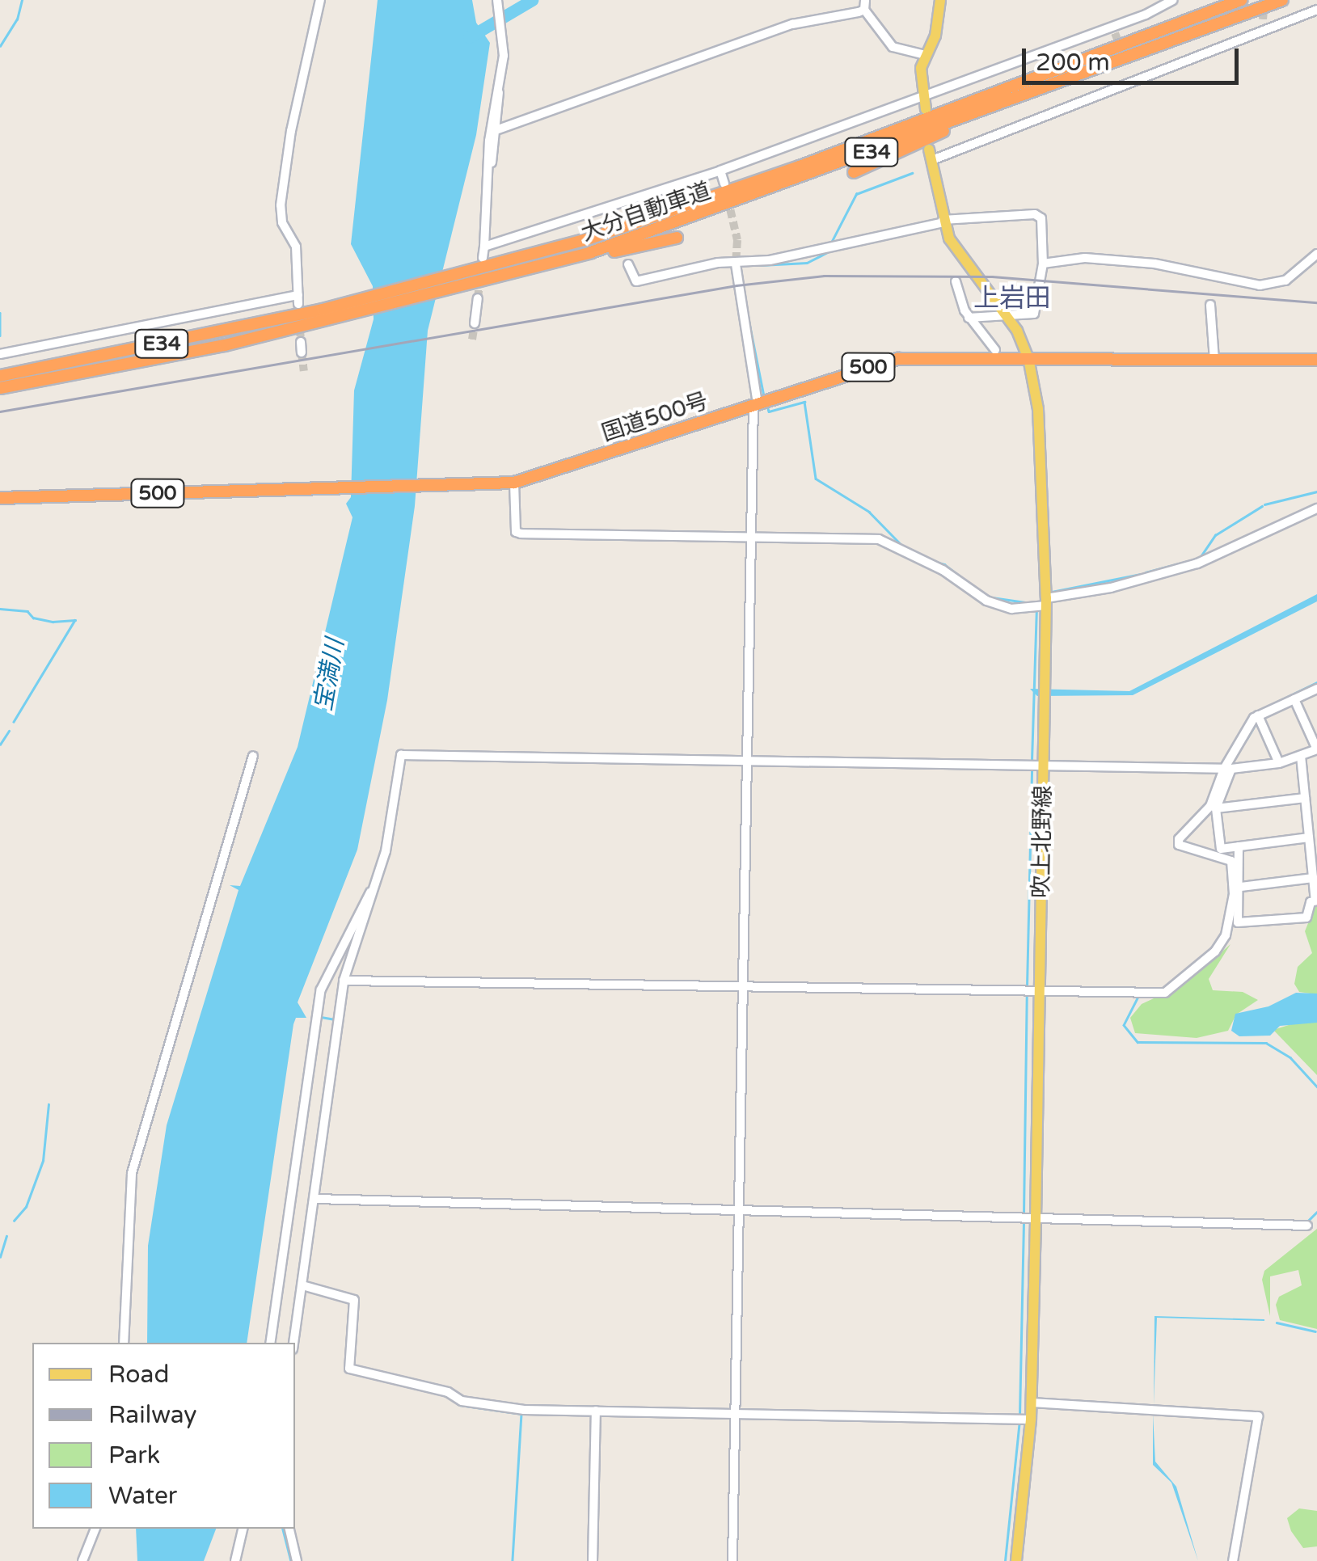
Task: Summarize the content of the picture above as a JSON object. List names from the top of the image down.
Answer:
{
  "streets": {
    "highway": [
      "E34",
      "大分自動車道",
      "500",
      "国道500号"
    ],
    "main road": ["吹上北野線"]
  },
  "crossings": [
    ["国道500号", "吹上北野線"]
  ],
  "districts": ["上岩田"],
  "water": ["宝満川"],
  "legend": [
    "Road",
    "Railway",
    "Park",
    "Water"
  ],
  "scale_bar": "200 m"
}
